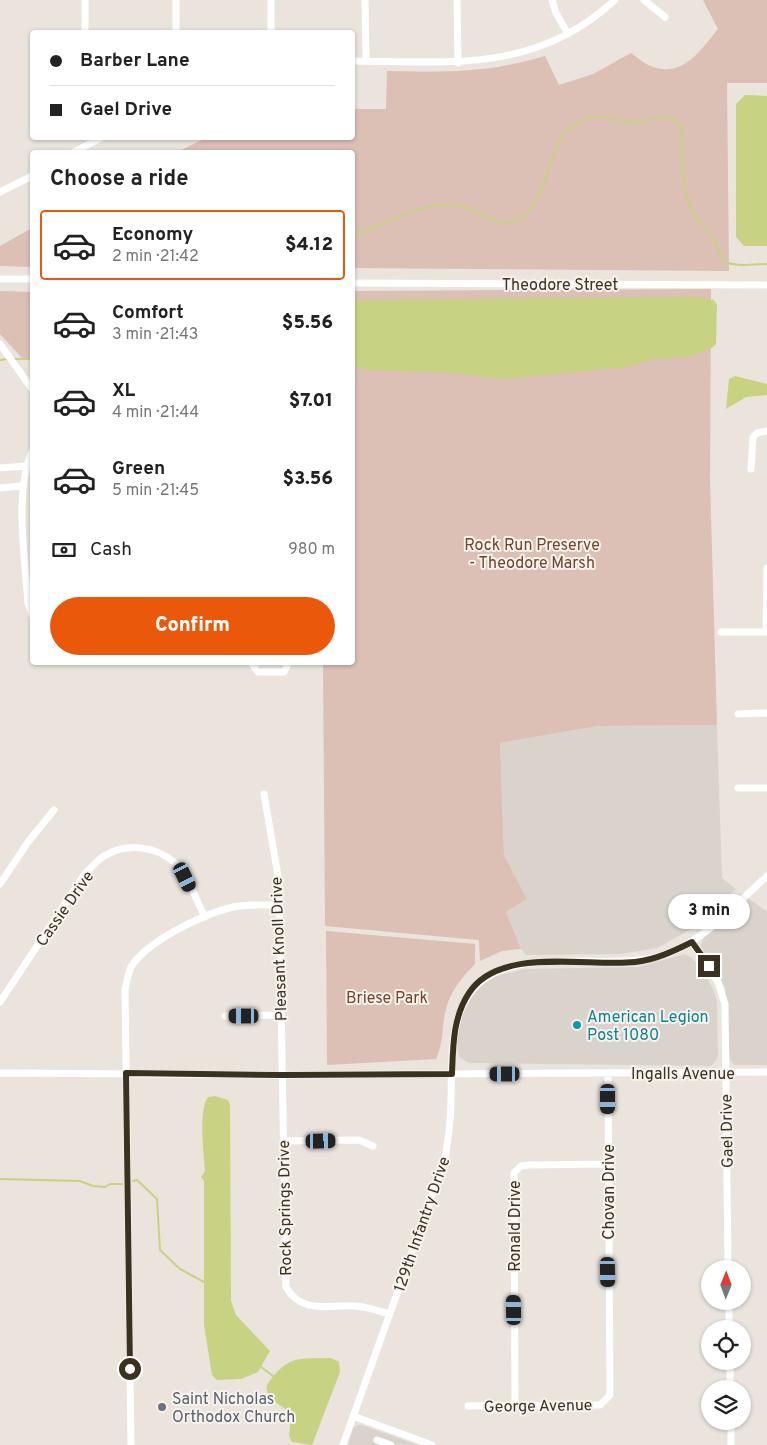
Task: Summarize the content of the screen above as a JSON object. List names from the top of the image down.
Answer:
{
  "streets": {
    "street": [
      "Theodore Street",
      "Cassie Drive",
      "Pleasant Knoll Drive",
      "Ingalls Avenue",
      "Gael Drive",
      "Chovan Drive",
      "Rock Springs Drive",
      "129th Infantry Drive",
      "Ronald Drive",
      "George Avenue"
    ]
  },
  "crossings": [
    ["Pleasant Knoll Drive", "Ingalls Avenue"],
    ["Pleasant Knoll Drive", "Rock Springs Drive"],
    ["Ingalls Avenue", "Gael Drive"],
    ["Ingalls Avenue", "Chovan Drive"],
    ["Ingalls Avenue", "Rock Springs Drive"],
    ["Ingalls Avenue", "129th Infantry Drive"],
    ["Gael Drive", "129th Infantry Drive"],
    ["Chovan Drive", "Ronald Drive"],
    ["Chovan Drive", "George Avenue"],
    ["Rock Springs Drive", "129th Infantry Drive"],
    ["Ronald Drive", "George Avenue"]
  ],
  "parks": ["Rock Run Preserve - Theodore Marsh", "Briese Park"],
  "places": ["American Legion Post 1080", "Saint Nicholas Orthodox Church"],
  "north": "top",
  "page": {
    "banner": ["Barber Lane", "Gael Drive"],
    "heading": "Choose a ride",
    "list": [
      {
        "name": "Economy",
        "note": "2 min · 21:42",
        "value": "$4.12"
      },
      {
        "name": "Comfort",
        "note": "3 min · 21:43",
        "value": "$5.56"
      },
      {
        "name": "XL",
        "note": "4 min · 21:44",
        "value": "$7.01"
      },
      {
        "name": "Green",
        "note": "5 min · 21:45",
        "value": "$3.56"
      }
    ],
    "pay": ["Cash", "980 m"],
    "buttons": "Confirm",
    "bubble": "3 min"
  }
}
